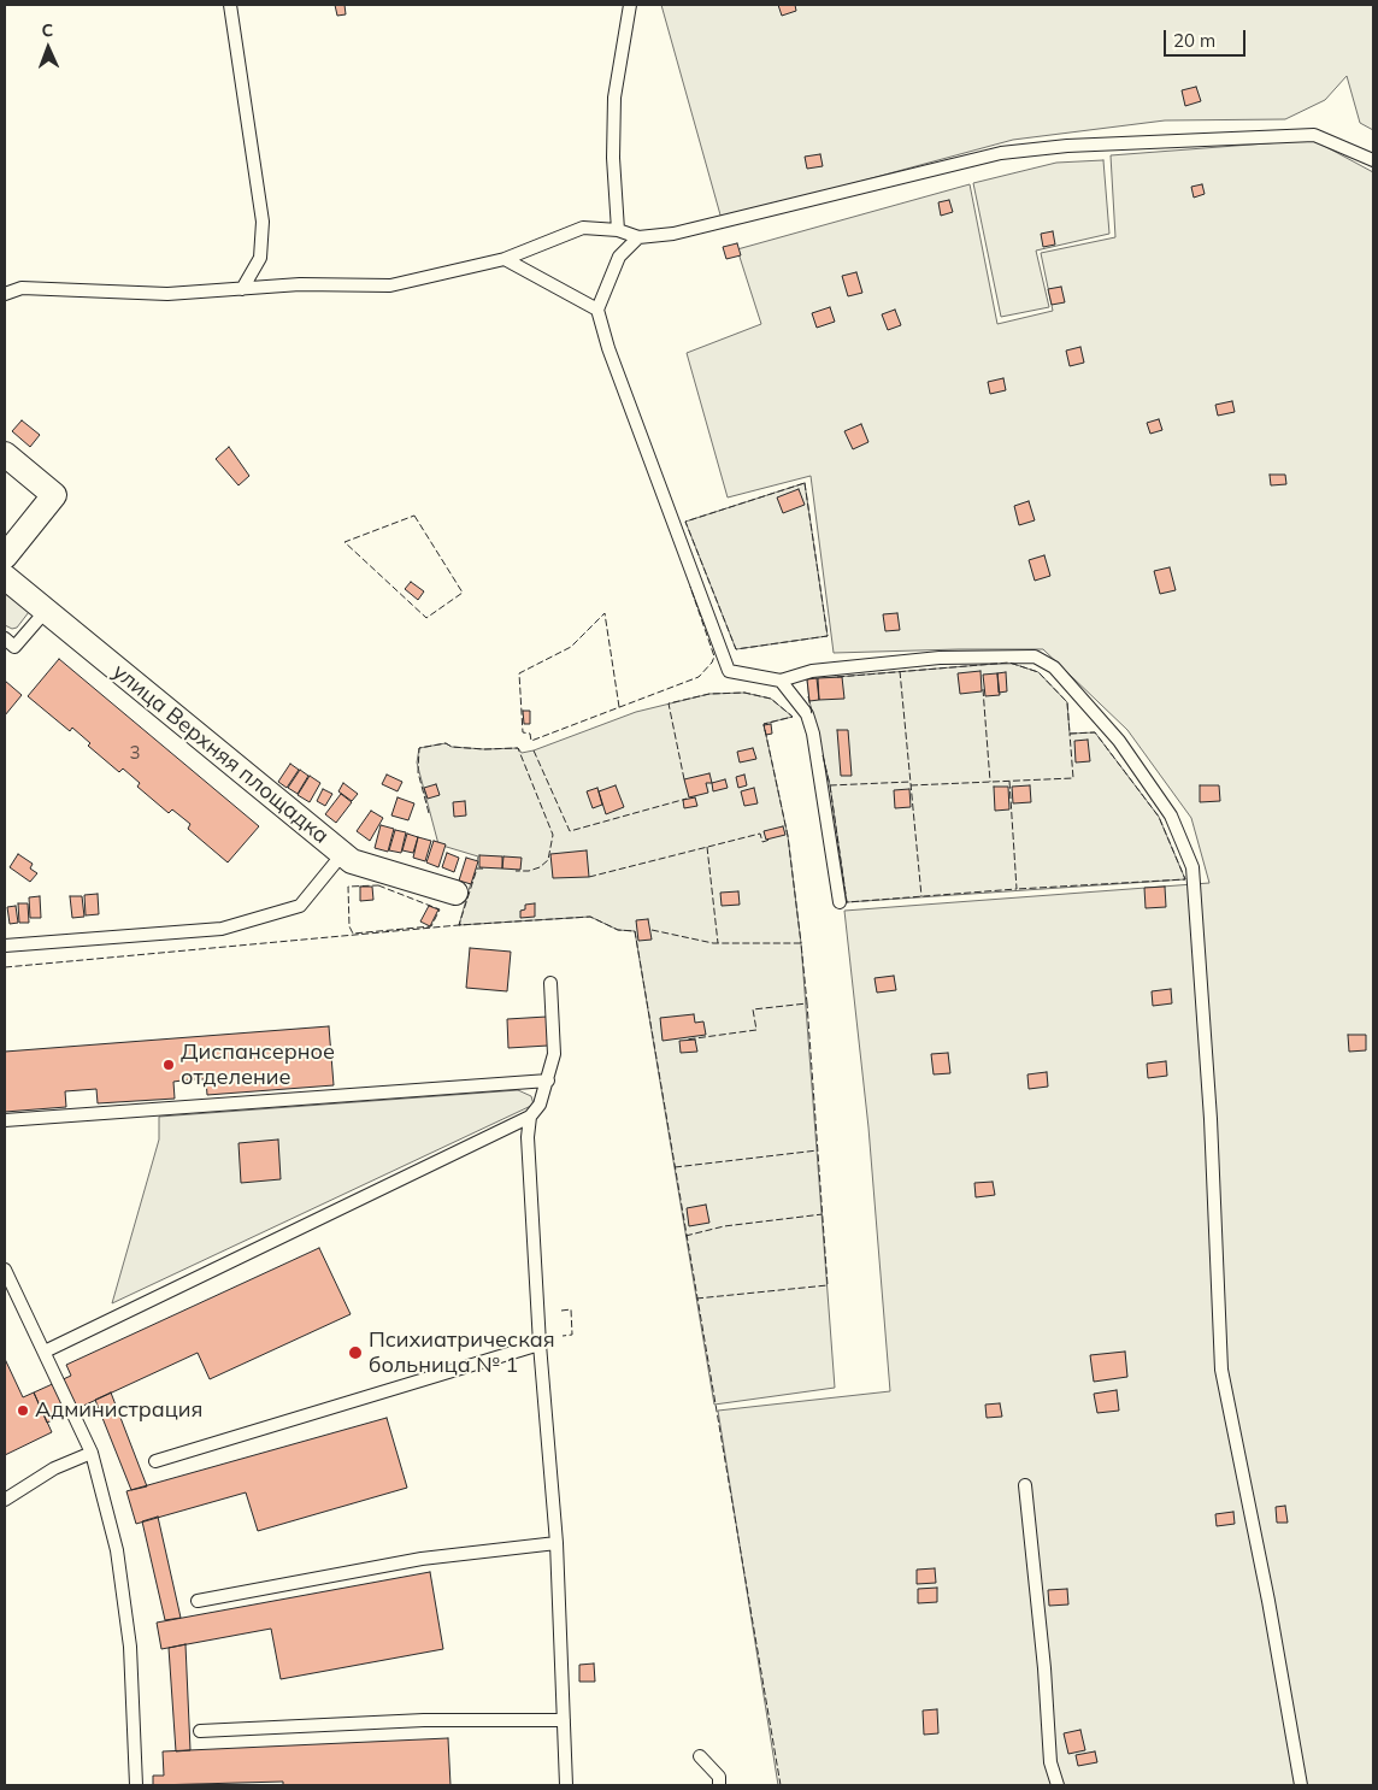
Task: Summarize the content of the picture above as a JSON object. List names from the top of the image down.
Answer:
{
  "streets": {
    "street": ["улица Верхняя площадка"]
  },
  "places": ["Диспансерное отделение", "Психиатрическая больница № 1", "Администрация"],
  "house_numbers": ["3"],
  "scale_bar": "20 m",
  "north": "top"
}
